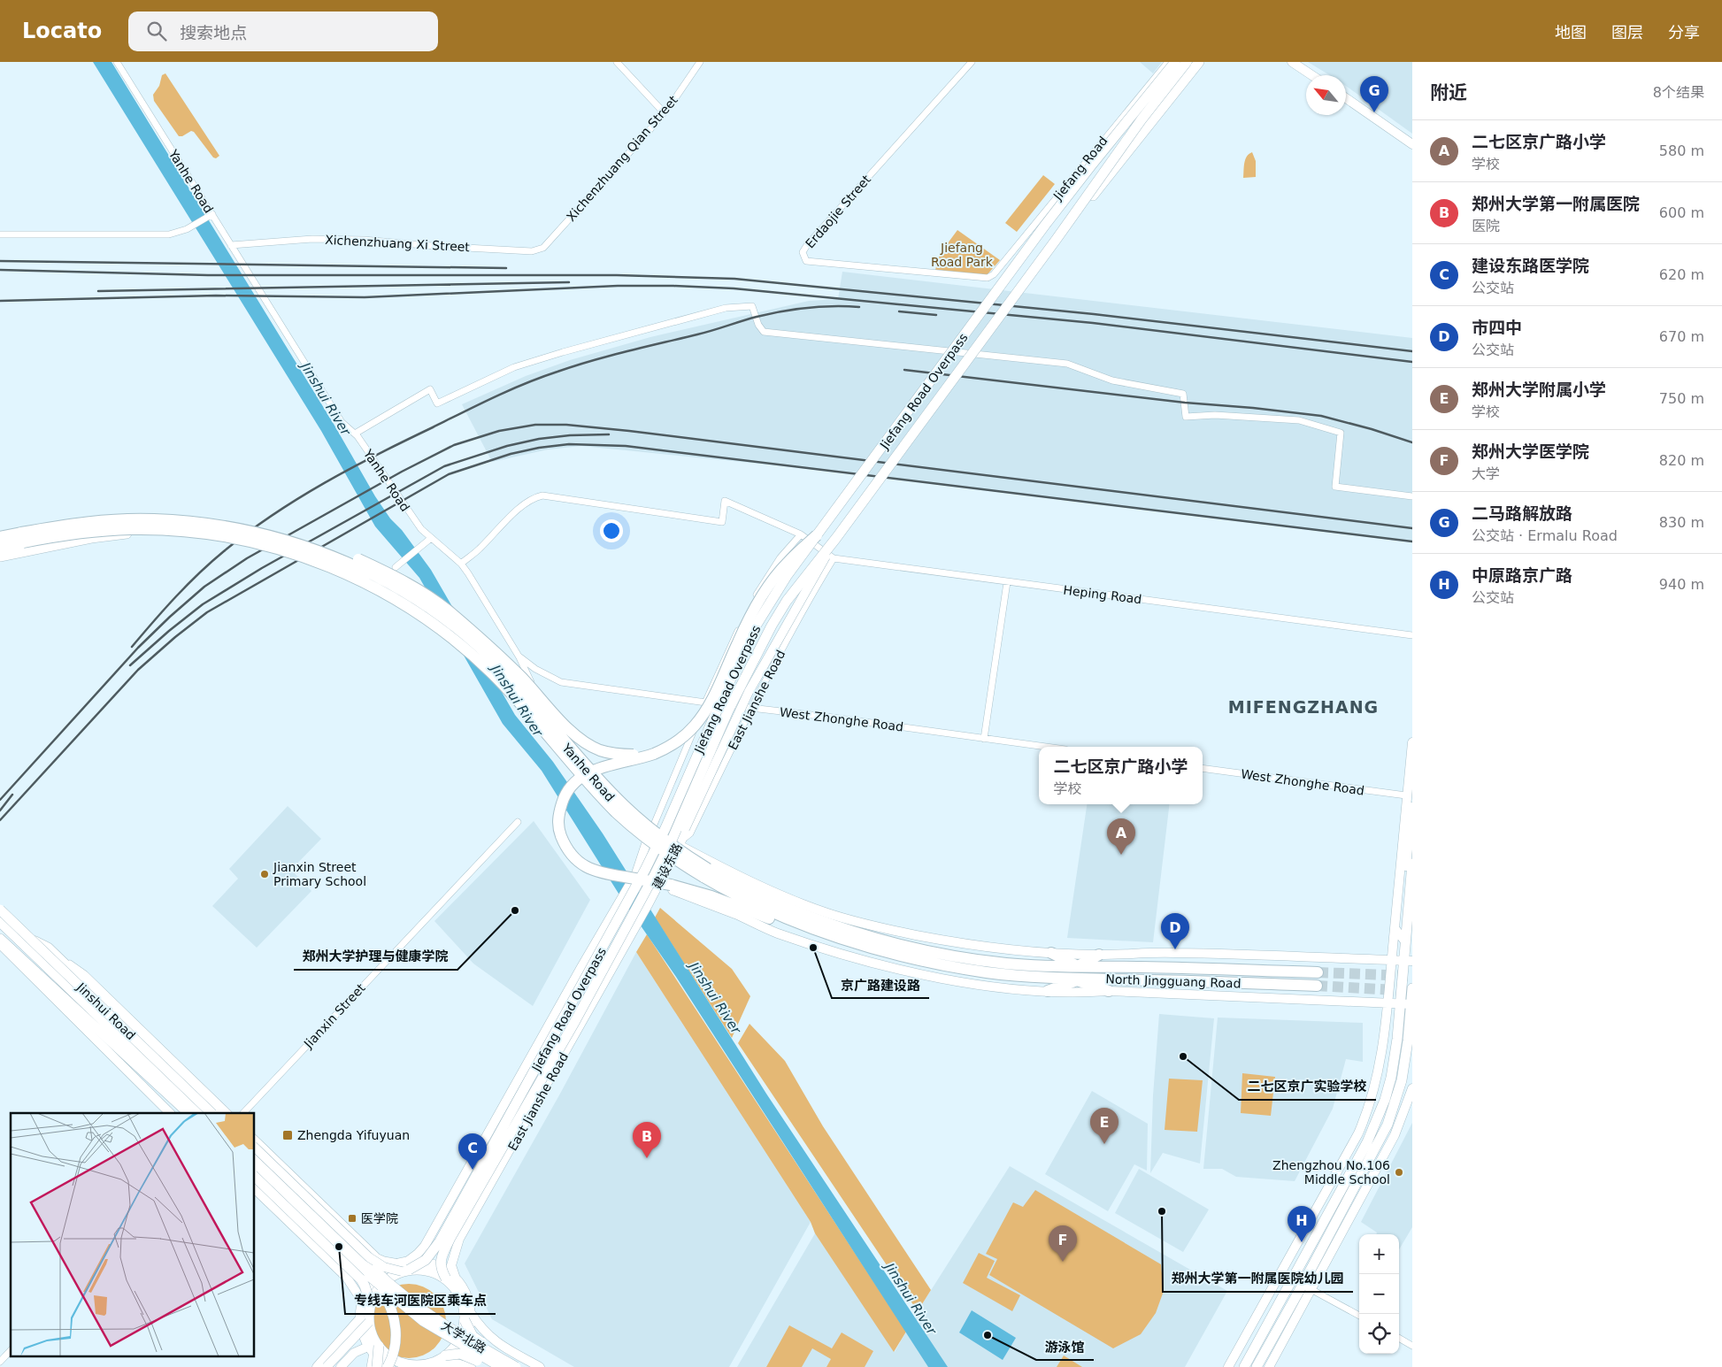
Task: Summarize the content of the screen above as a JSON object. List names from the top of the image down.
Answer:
{
  "streets": {
    "highway": ["North Jingguang Road"],
    "main road": ["Jiefang Road Overpass", "Jinshui Road", "大学北路"],
    "street": [
      "Xichenzhuang Qian Street",
      "Jiefang Road",
      "Yanhe Road",
      "Erdaojie Street",
      "Xichenzhuang Xi Street",
      "Heping Road",
      "East Jianshe Road",
      "West Zhonghe Road",
      "建设东路",
      "Jianxin Street"
    ]
  },
  "crossings": [
    ["Xichenzhuang Qian Street", "Xichenzhuang Xi Street"],
    ["Jiefang Road", "Erdaojie Street"],
    ["Yanhe Road", "Xichenzhuang Xi Street"],
    ["Yanhe Road", "Heping Road"],
    ["Yanhe Road", "West Zhonghe Road"],
    ["Yanhe Road", "建设东路"],
    ["Jiefang Road Overpass", "East Jianshe Road"],
    ["Jiefang Road Overpass", "建设东路"],
    ["Heping Road", "East Jianshe Road"],
    ["East Jianshe Road", "West Zhonghe Road"],
    ["East Jianshe Road", "建设东路"]
  ],
  "districts": ["MIFENGZHANG"],
  "water": ["Jinshui River"],
  "parks": ["Jiefang Road Park"],
  "places": {
    "other": [
      "Jianxin Street Primary School",
      "郑州大学护理与健康学院",
      "京广路建设路",
      "二七区京广实验学校",
      "Zhengzhou No.106 Middle School",
      "郑州大学第一附属医院幼儿园",
      "专线车河医院区乘车点",
      "游泳馆"
    ],
    "transit": ["Zhengda Yifuyuan", "医学院"]
  },
  "north": "top left",
  "page": {
    "header": "Locato",
    "search": "搜索地点",
    "nav": ["地图", "图层", "分享"],
    "heading": ["附近", "8个结果"],
    "pins": [
      "G",
      "A",
      "D",
      "E",
      "B",
      "C",
      "H",
      "F"
    ],
    "list": [
      {
        "mark": "A",
        "name": "二七区京广路小学",
        "note": "学校",
        "value": "580 m"
      },
      {
        "mark": "B",
        "name": "郑州大学第一附属医院",
        "note": "医院",
        "value": "600 m"
      },
      {
        "mark": "C",
        "name": "建设东路医学院",
        "note": "公交站",
        "value": "620 m"
      },
      {
        "mark": "D",
        "name": "市四中",
        "note": "公交站",
        "value": "670 m"
      },
      {
        "mark": "E",
        "name": "郑州大学附属小学",
        "note": "学校",
        "value": "750 m"
      },
      {
        "mark": "F",
        "name": "郑州大学医学院",
        "note": "大学",
        "value": "820 m"
      },
      {
        "mark": "G",
        "name": "二马路解放路",
        "note": "公交站 · Ermalu Road",
        "value": "830 m"
      },
      {
        "mark": "H",
        "name": "中原路京广路",
        "note": "公交站",
        "value": "940 m"
      }
    ],
    "popup": ["二七区京广路小学", "学校"],
    "map_buttons": ["+", "−"]
  }
}
